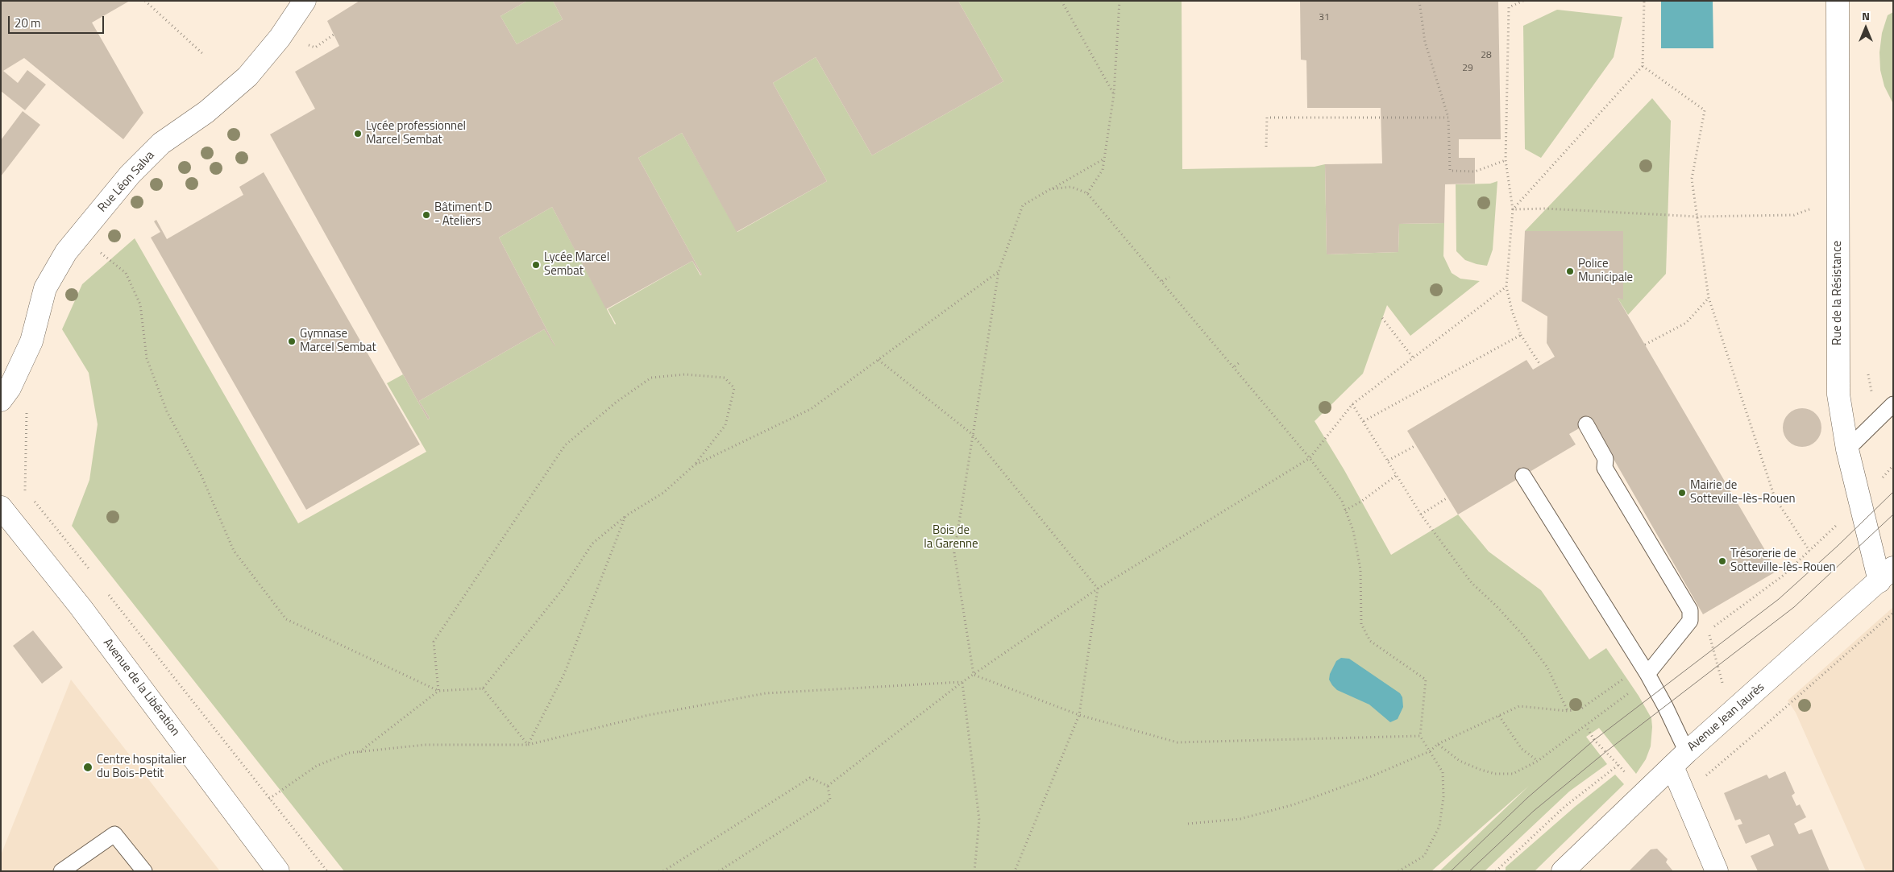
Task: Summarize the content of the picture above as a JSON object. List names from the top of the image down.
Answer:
{
  "streets": {
    "street": [
      "Rue Léon Salva",
      "Rue de la Résistance",
      "Avenue de la Libération",
      "Avenue Jean Jaurès"
    ]
  },
  "crossings": [
    ["Rue de la Résistance", "Avenue Jean Jaurès"]
  ],
  "parks": ["Bois de la Garenne"],
  "places": [
    "Lycée professionnel Marcel Sembat",
    "Bâtiment D - Ateliers",
    "Lycée Marcel Sembat",
    "Police Municipale",
    "Gymnase Marcel Sembat",
    "Mairie de Sotteville-lès-Rouen",
    "Trésorerie de Sotteville-lès-Rouen",
    "Centre hospitalier du Bois-Petit"
  ],
  "house_numbers": ["31", "28", "29"],
  "scale_bar": "20 m",
  "north": "top"
}
